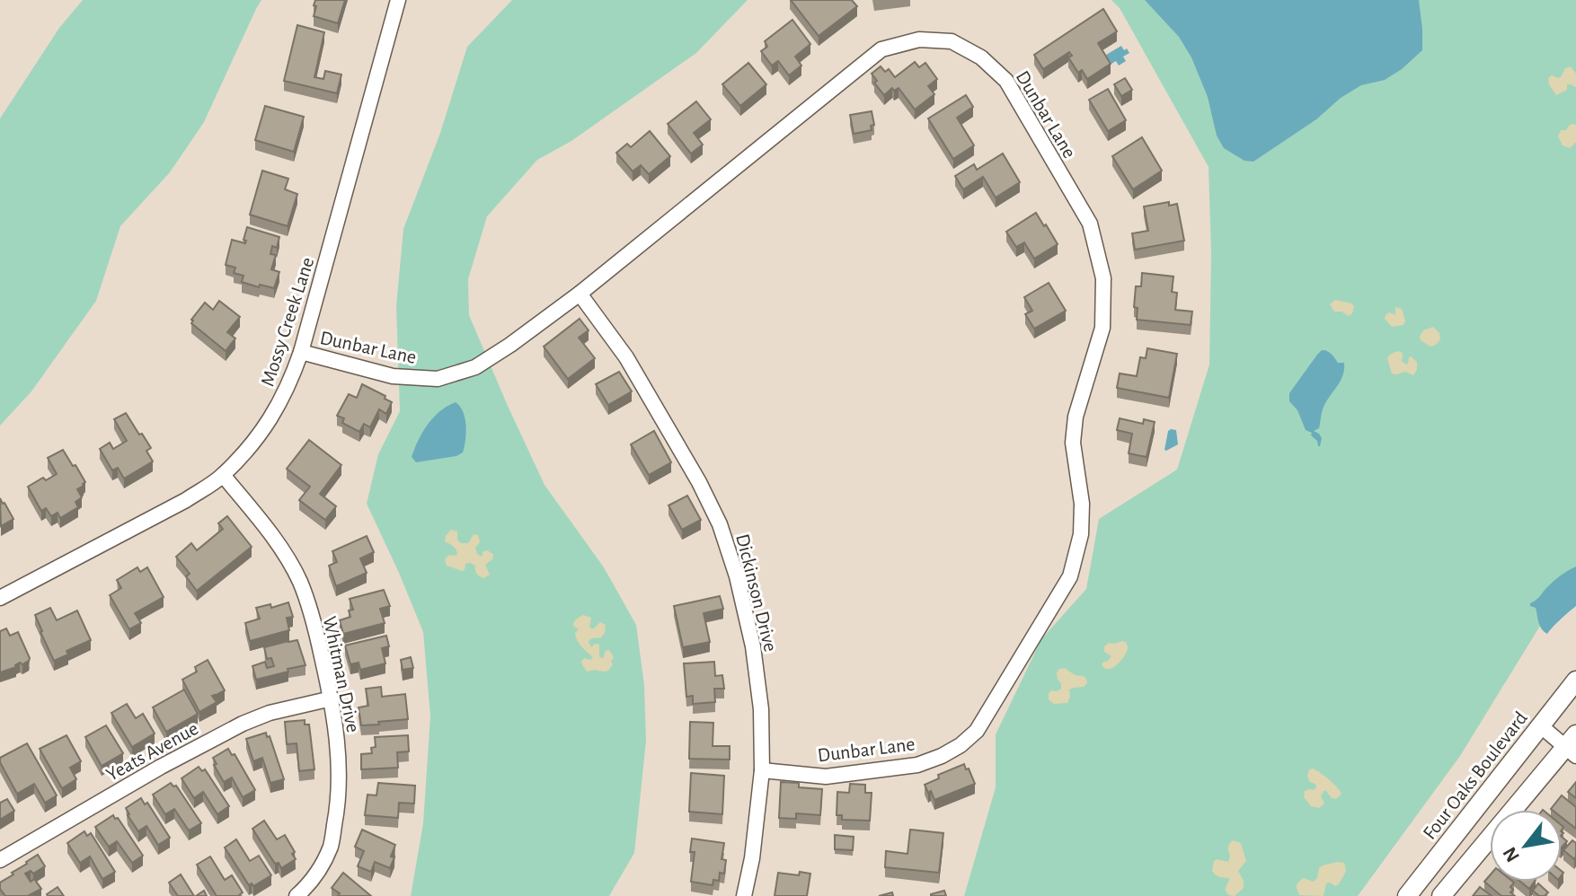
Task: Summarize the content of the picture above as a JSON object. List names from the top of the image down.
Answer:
{
  "streets": {
    "street": [
      "Dunbar Lane",
      "Mossy Creek Lane",
      "Dickinson Drive",
      "Whitman Drive",
      "Yeats Avenue",
      "Four Oaks Boulevard"
    ]
  },
  "crossings": [
    ["Dunbar Lane", "Mossy Creek Lane"],
    ["Dunbar Lane", "Dickinson Drive"],
    ["Mossy Creek Lane", "Whitman Drive"],
    ["Whitman Drive", "Yeats Avenue"]
  ],
  "north": "bottom left"
}
